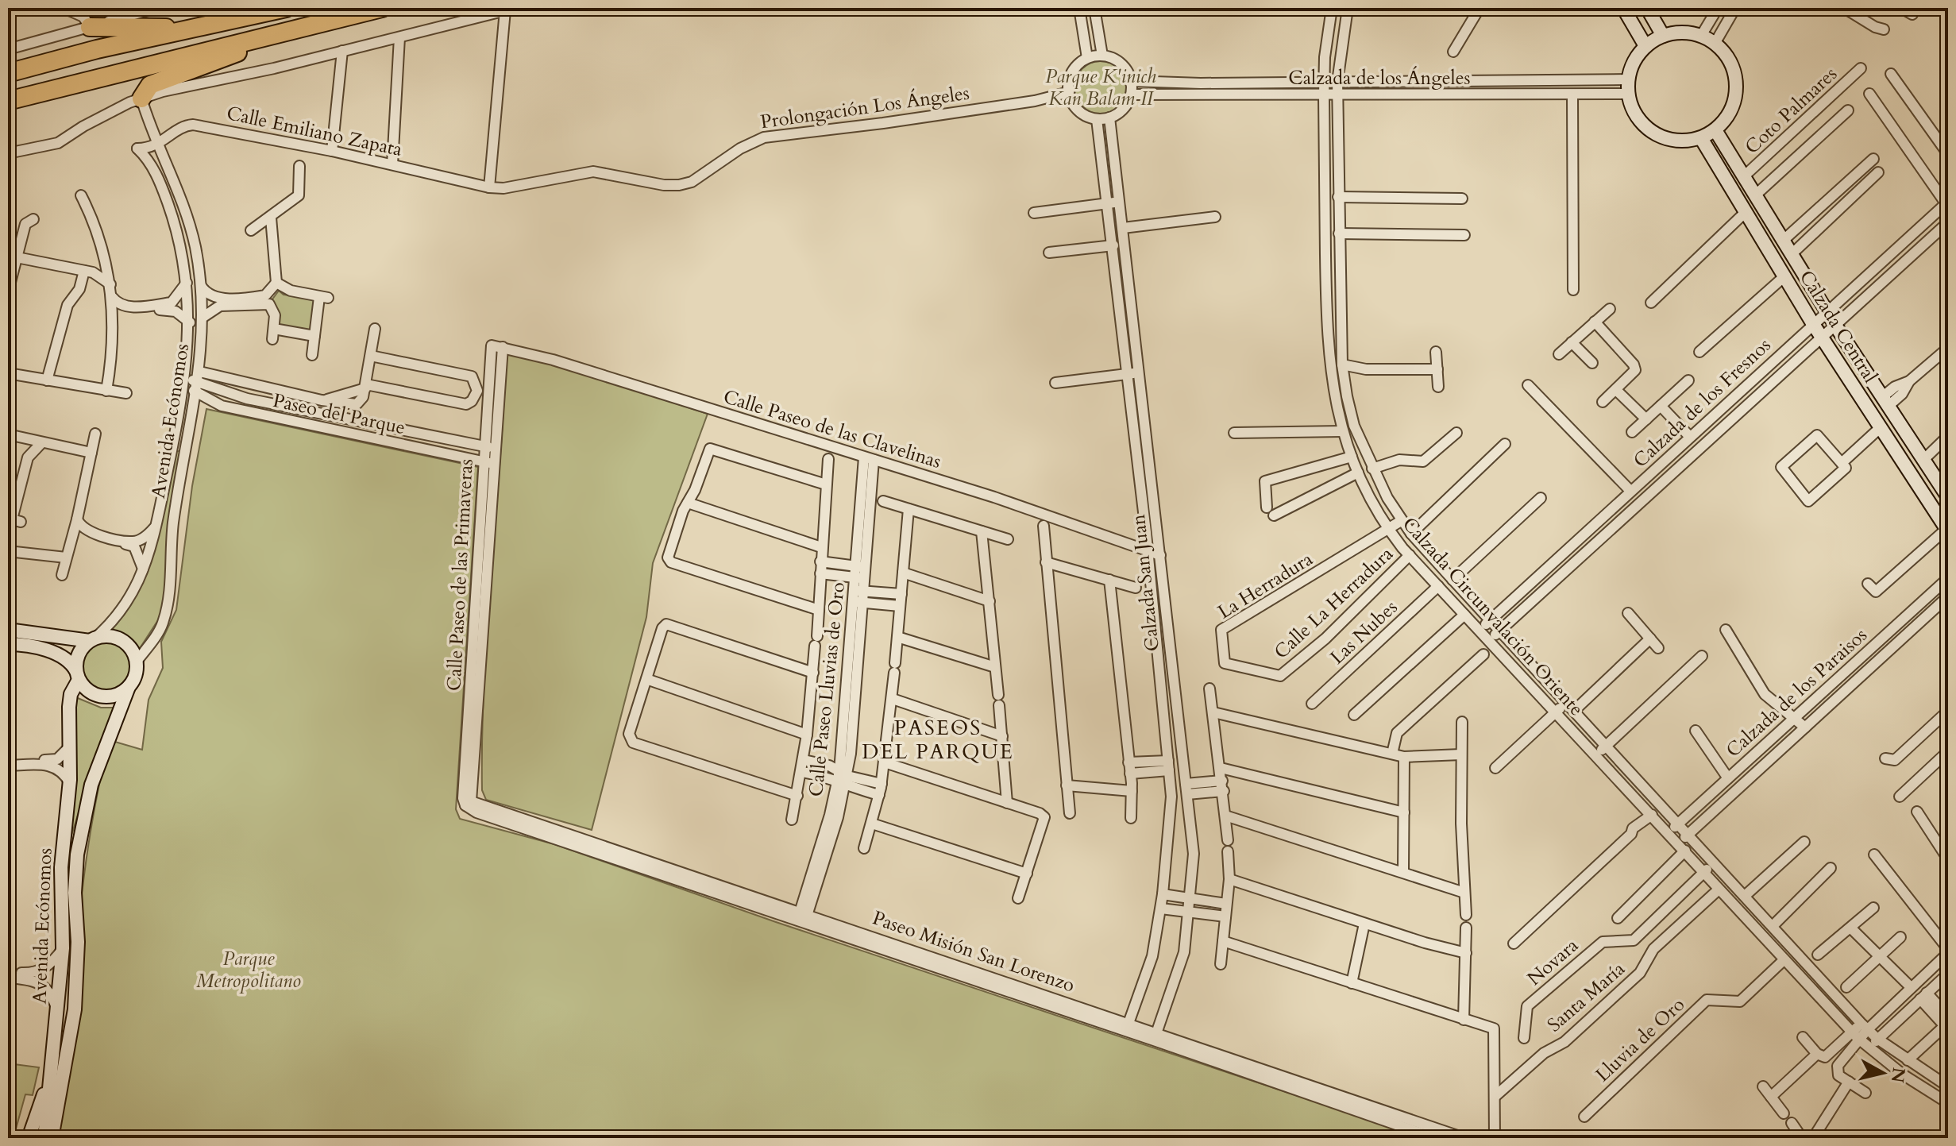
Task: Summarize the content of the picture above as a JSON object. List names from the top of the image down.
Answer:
{
  "streets": {
    "street": [
      "Calzada de los Ángeles",
      "Prolongación Los Ángeles",
      "Coto Palmares",
      "Calle Emiliano Zapata",
      "Calzada Central",
      "Calzada de los Fresnos",
      "Paseo del Parque",
      "Avenida Ecónomos",
      "Calle Paseo de las Clavelinas",
      "Calle Paseo de las Primaveras",
      "Calzada San Juan",
      "La Herradura",
      "Calle La Herradura",
      "Calzada Circunvalación Oriente",
      "Las Nubes",
      "Calle Paseo Lluvias de Oro",
      "Calzada de los Paraisos",
      "Paseo Misión San Lorenzo",
      "Novara",
      "Santa María",
      "Lluvia de Oro"
    ]
  },
  "crossings": [
    ["Calzada de los Ángeles", "Prolongación Los Ángeles"],
    ["Calzada de los Ángeles", "Calzada Central"],
    ["Calzada de los Ángeles", "Calzada San Juan"],
    ["Calzada de los Ángeles", "Calzada Circunvalación Oriente"],
    ["Prolongación Los Ángeles", "Calle Emiliano Zapata"],
    ["Prolongación Los Ángeles", "Calzada San Juan"],
    ["Coto Palmares", "Calzada Central"],
    ["Calle Emiliano Zapata", "Avenida Ecónomos"],
    ["Calzada Central", "Calzada de los Fresnos"],
    ["Calzada de los Fresnos", "Calzada Circunvalación Oriente"],
    ["Paseo del Parque", "Avenida Ecónomos"],
    ["Paseo del Parque", "Calle Paseo de las Primaveras"],
    ["Calle Paseo de las Clavelinas", "Calle Paseo de las Primaveras"],
    ["Calle Paseo de las Clavelinas", "Calzada San Juan"],
    ["Calle Paseo de las Clavelinas", "Calle Paseo Lluvias de Oro"],
    ["Calle Paseo de las Primaveras", "Paseo Misión San Lorenzo"],
    ["Calzada San Juan", "Paseo Misión San Lorenzo"],
    ["La Herradura", "Calle La Herradura"],
    ["La Herradura", "Calzada Circunvalación Oriente"],
    ["Calle La Herradura", "Calzada Circunvalación Oriente"],
    ["Calzada Circunvalación Oriente", "Las Nubes"],
    ["Calzada Circunvalación Oriente", "Calzada de los Paraisos"],
    ["Calzada Circunvalación Oriente", "Novara"],
    ["Calzada Circunvalación Oriente", "Santa María"],
    ["Calzada Circunvalación Oriente", "Lluvia de Oro"],
    ["Calle Paseo Lluvias de Oro", "Paseo Misión San Lorenzo"]
  ],
  "districts": ["PASEOS DEL PARQUE"],
  "parks": ["Parque K'inich Kan Balam II", "Parque Metropolitano"],
  "north": "right"
}
